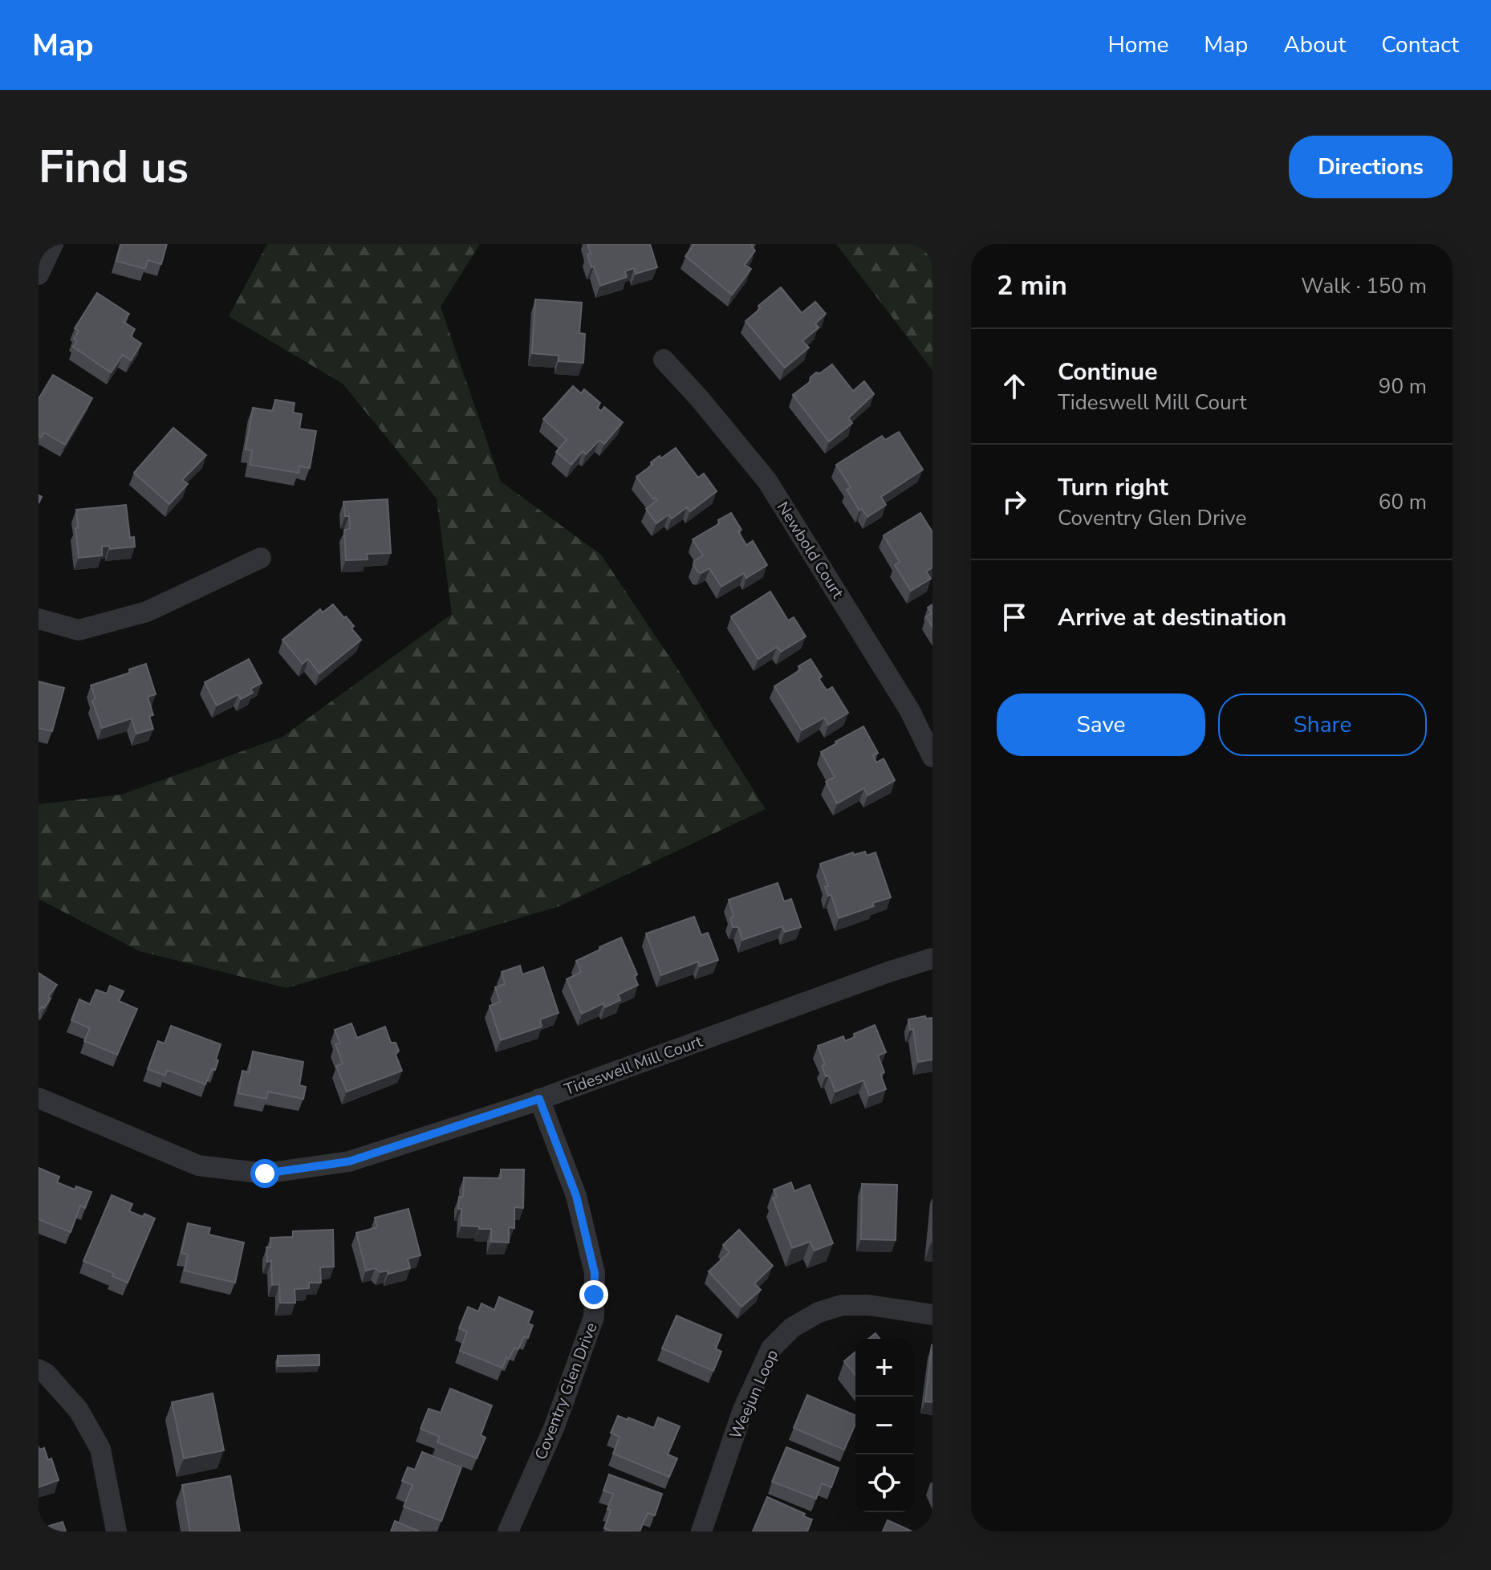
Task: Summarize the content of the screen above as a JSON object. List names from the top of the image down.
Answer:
{
  "streets": {
    "street": [
      "Newbold Court",
      "Tideswell Mill Court",
      "Coventry Glen Drive",
      "Weejun Loop"
    ]
  },
  "crossings": [
    ["Tideswell Mill Court", "Coventry Glen Drive"]
  ],
  "page": {
    "header": "Map",
    "nav": [
      "Home",
      "Map",
      "About",
      "Contact"
    ],
    "buttons": [
      "Directions",
      ["Save", "Share"]
    ],
    "title": "Find us",
    "heading": ["2 min", "Walk · 150 m"],
    "list": [
      ["Continue", "Tideswell Mill Court", "90 m"],
      ["Turn right", "Coventry Glen Drive", "60 m"],
      "Arrive at destination"
    ],
    "map_buttons": ["+", "−"]
  }
}
